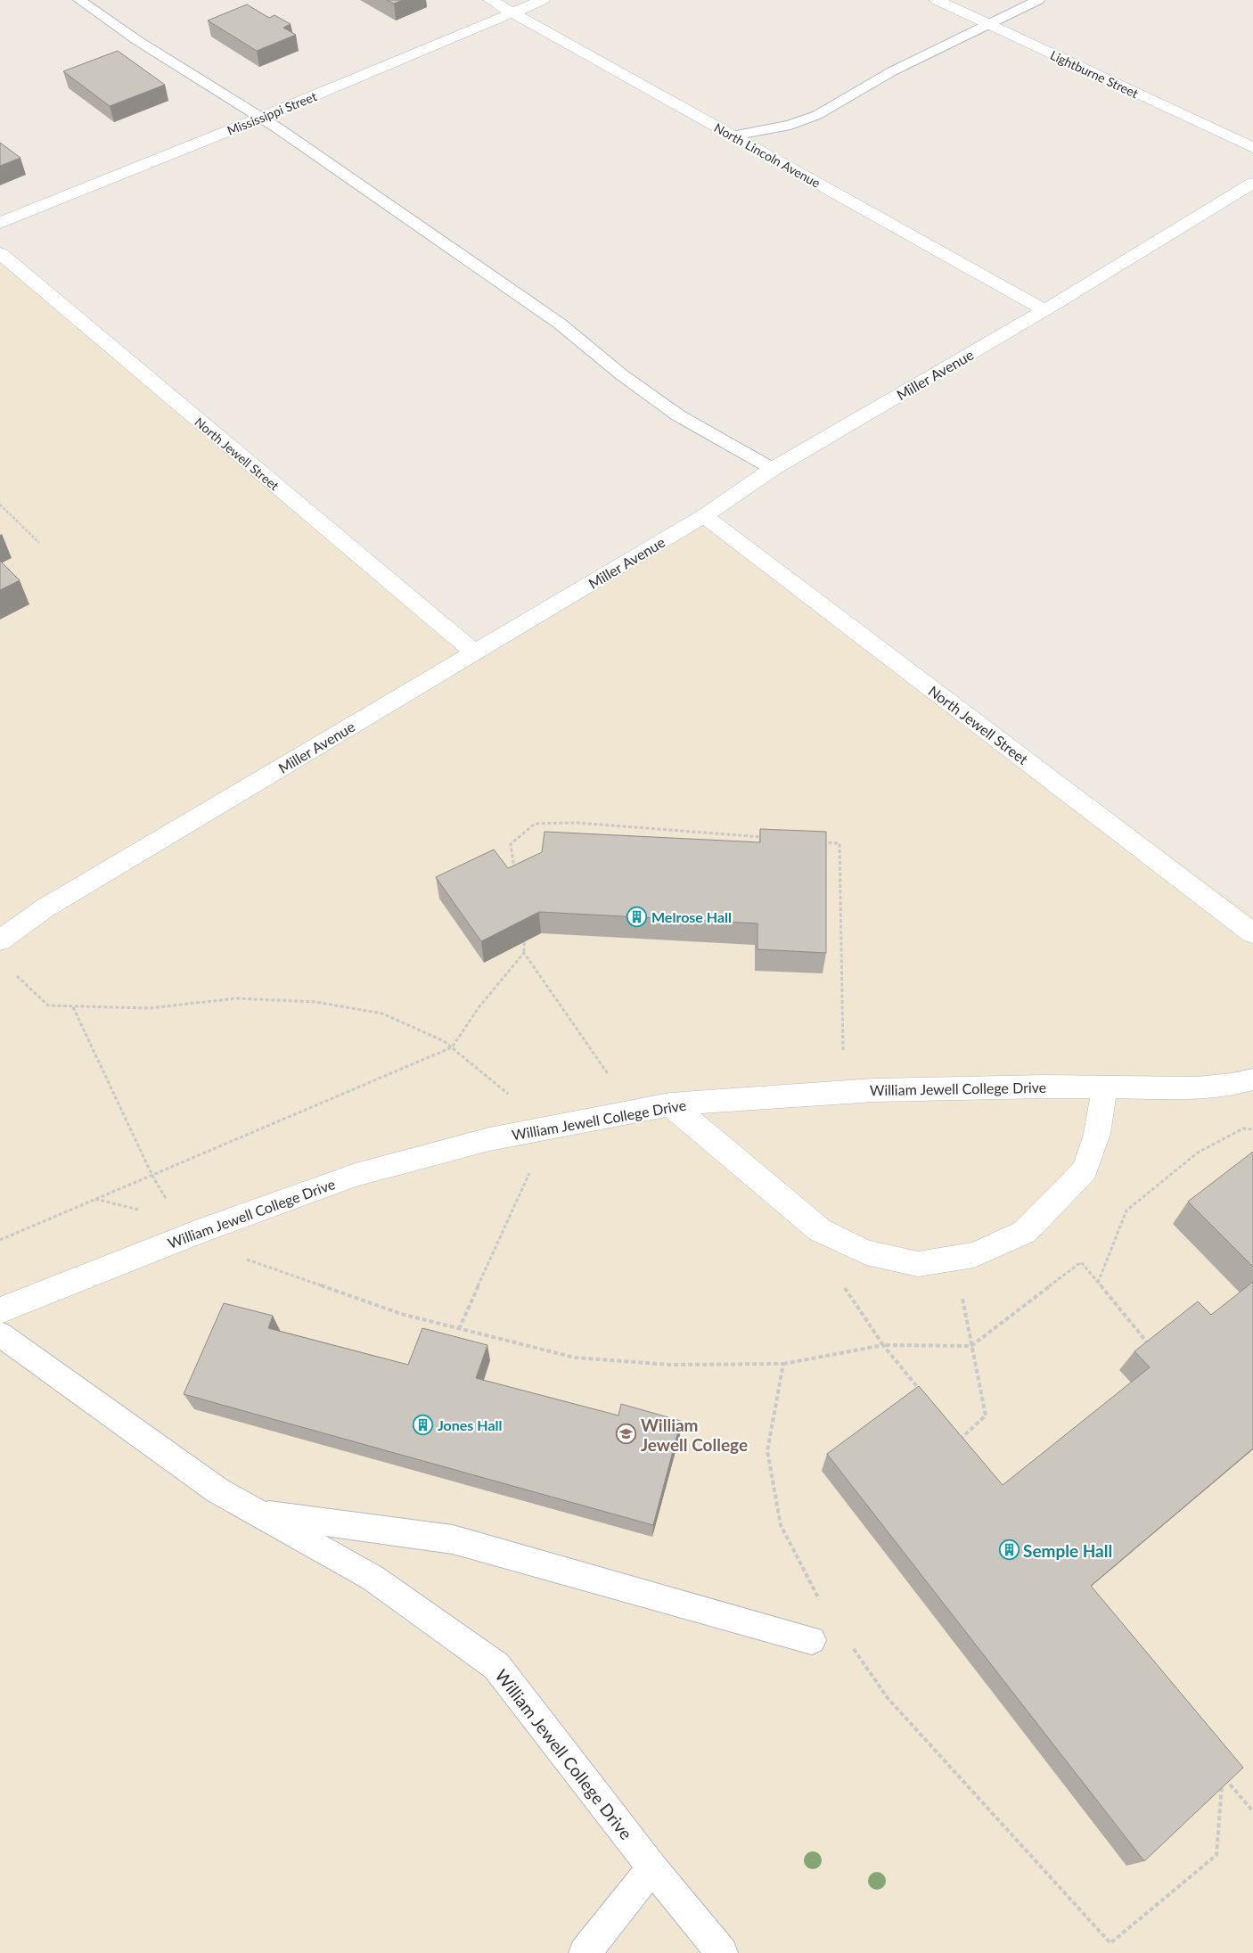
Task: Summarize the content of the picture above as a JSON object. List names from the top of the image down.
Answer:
{
  "streets": {
    "street": [
      "Lightburne Street",
      "Mississippi Street",
      "North Lincoln Avenue",
      "Miller Avenue",
      "North Jewell Street",
      "William Jewell College Drive"
    ]
  },
  "crossings": [
    ["Mississippi Street", "North Lincoln Avenue"],
    ["North Lincoln Avenue", "Miller Avenue"],
    ["Miller Avenue", "North Jewell Street"]
  ],
  "places": {
    "building": ["Melrose Hall", "Jones Hall", "Semple Hall"],
    "school or university": ["William Jewell College"]
  }
}
